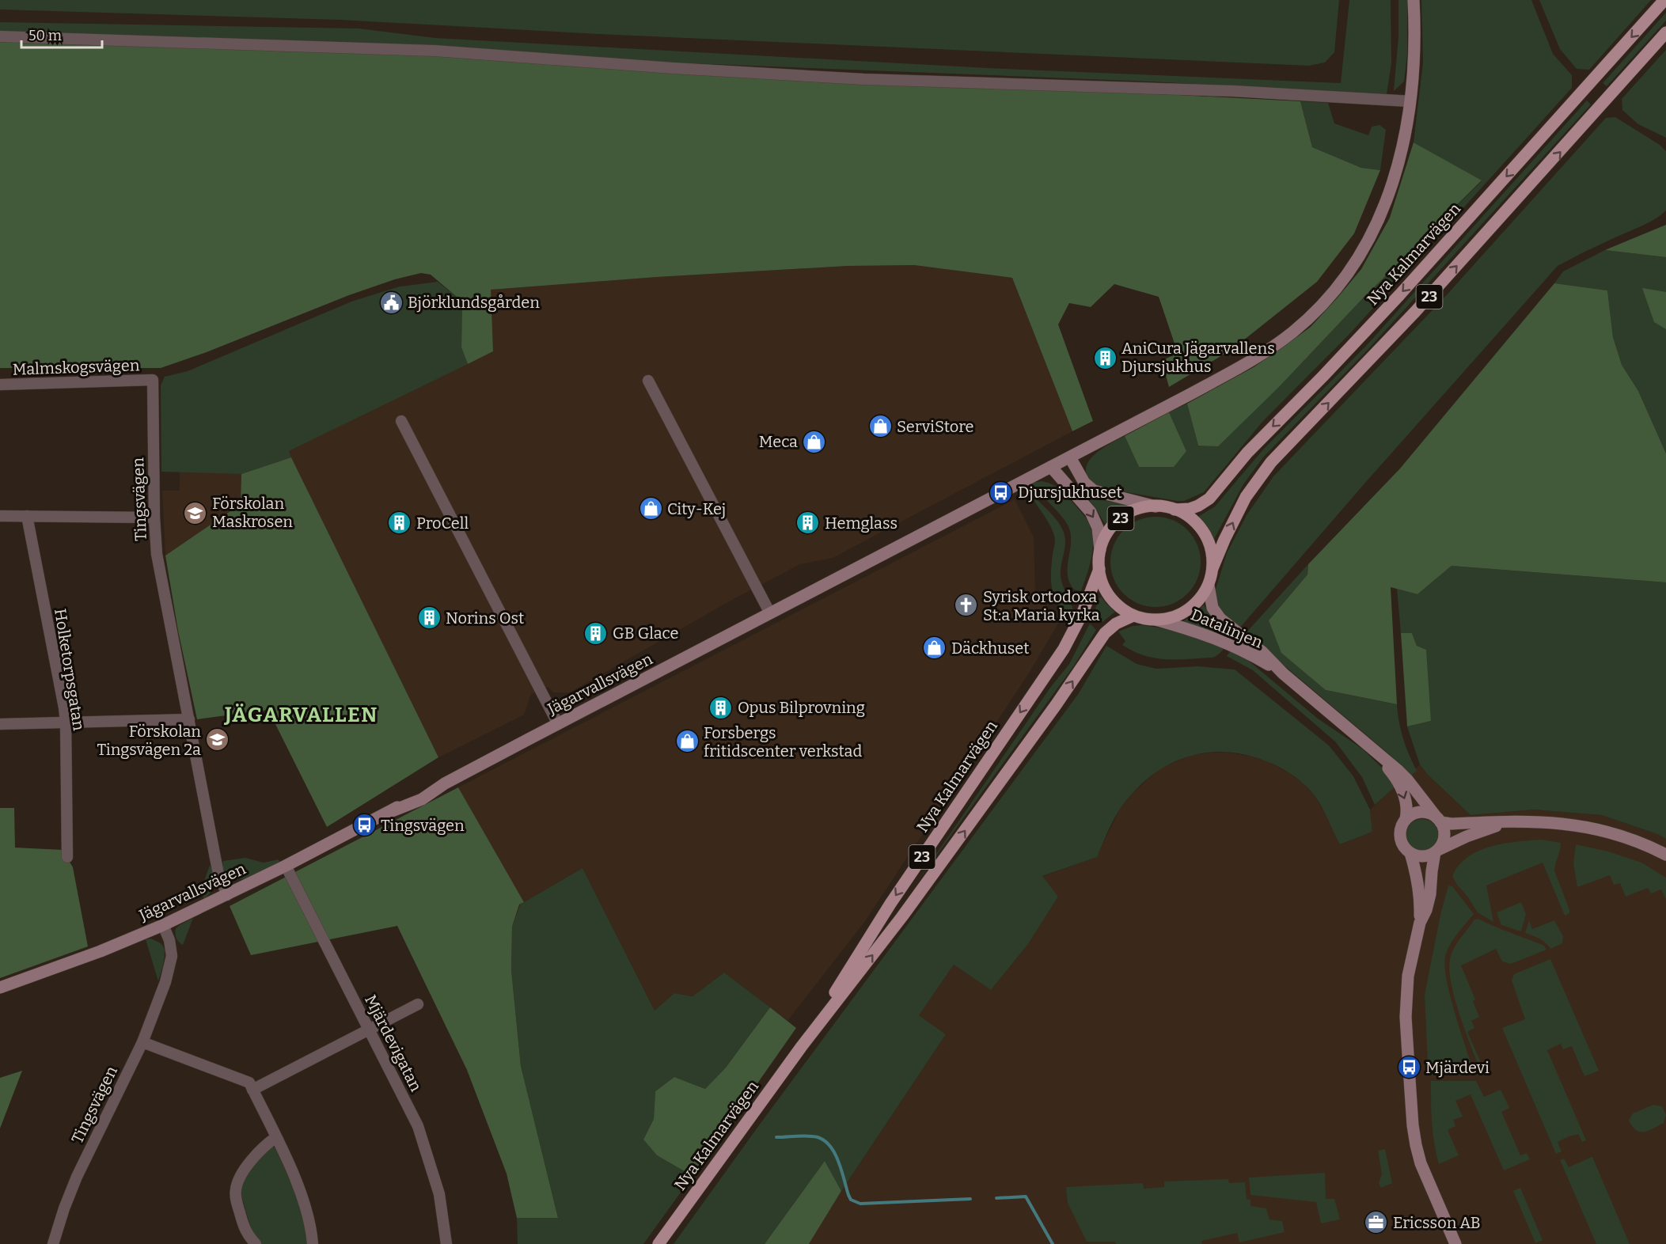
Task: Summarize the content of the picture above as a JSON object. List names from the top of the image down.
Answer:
{
  "streets": {
    "main road": ["Nya Kalmarvägen", "23"],
    "street": [
      "Malmskogsvägen",
      "Tingsvägen",
      "Datalinjen",
      "Holketorpsgatan",
      "Jägarvallsvägen",
      "Mjärdevigatan"
    ]
  },
  "crossings": [
    ["Nya Kalmarvägen", "23"],
    ["Nya Kalmarvägen", "Datalinjen"],
    ["23", "Datalinjen"],
    ["Malmskogsvägen", "Tingsvägen"],
    ["Tingsvägen", "Jägarvallsvägen"],
    ["Jägarvallsvägen", "Mjärdevigatan"]
  ],
  "districts": ["JÄGARVALLEN"],
  "places": {
    "public building": ["Björklundsgården"],
    "building": [
      "AniCura Jägarvallens Djursjukhus",
      "ProCell",
      "Hemglass",
      "Norins Ost",
      "GB Glace",
      "Opus Bilprovning"
    ],
    "shop": [
      "ServiStore",
      "Meca",
      "City-Kej",
      "Däckhuset",
      "Forsbergs fritidscenter verkstad"
    ],
    "bus stop": ["Djursjukhuset", "Tingsvägen", "Mjärdevi"],
    "school or university": ["Förskolan Maskrosen", "Förskolan Tingsvägen 2a"],
    "church": ["Syrisk ortodoxa St:a Maria kyrka"],
    "office": ["Ericsson AB"]
  },
  "scale_bar": "50 m"
}
